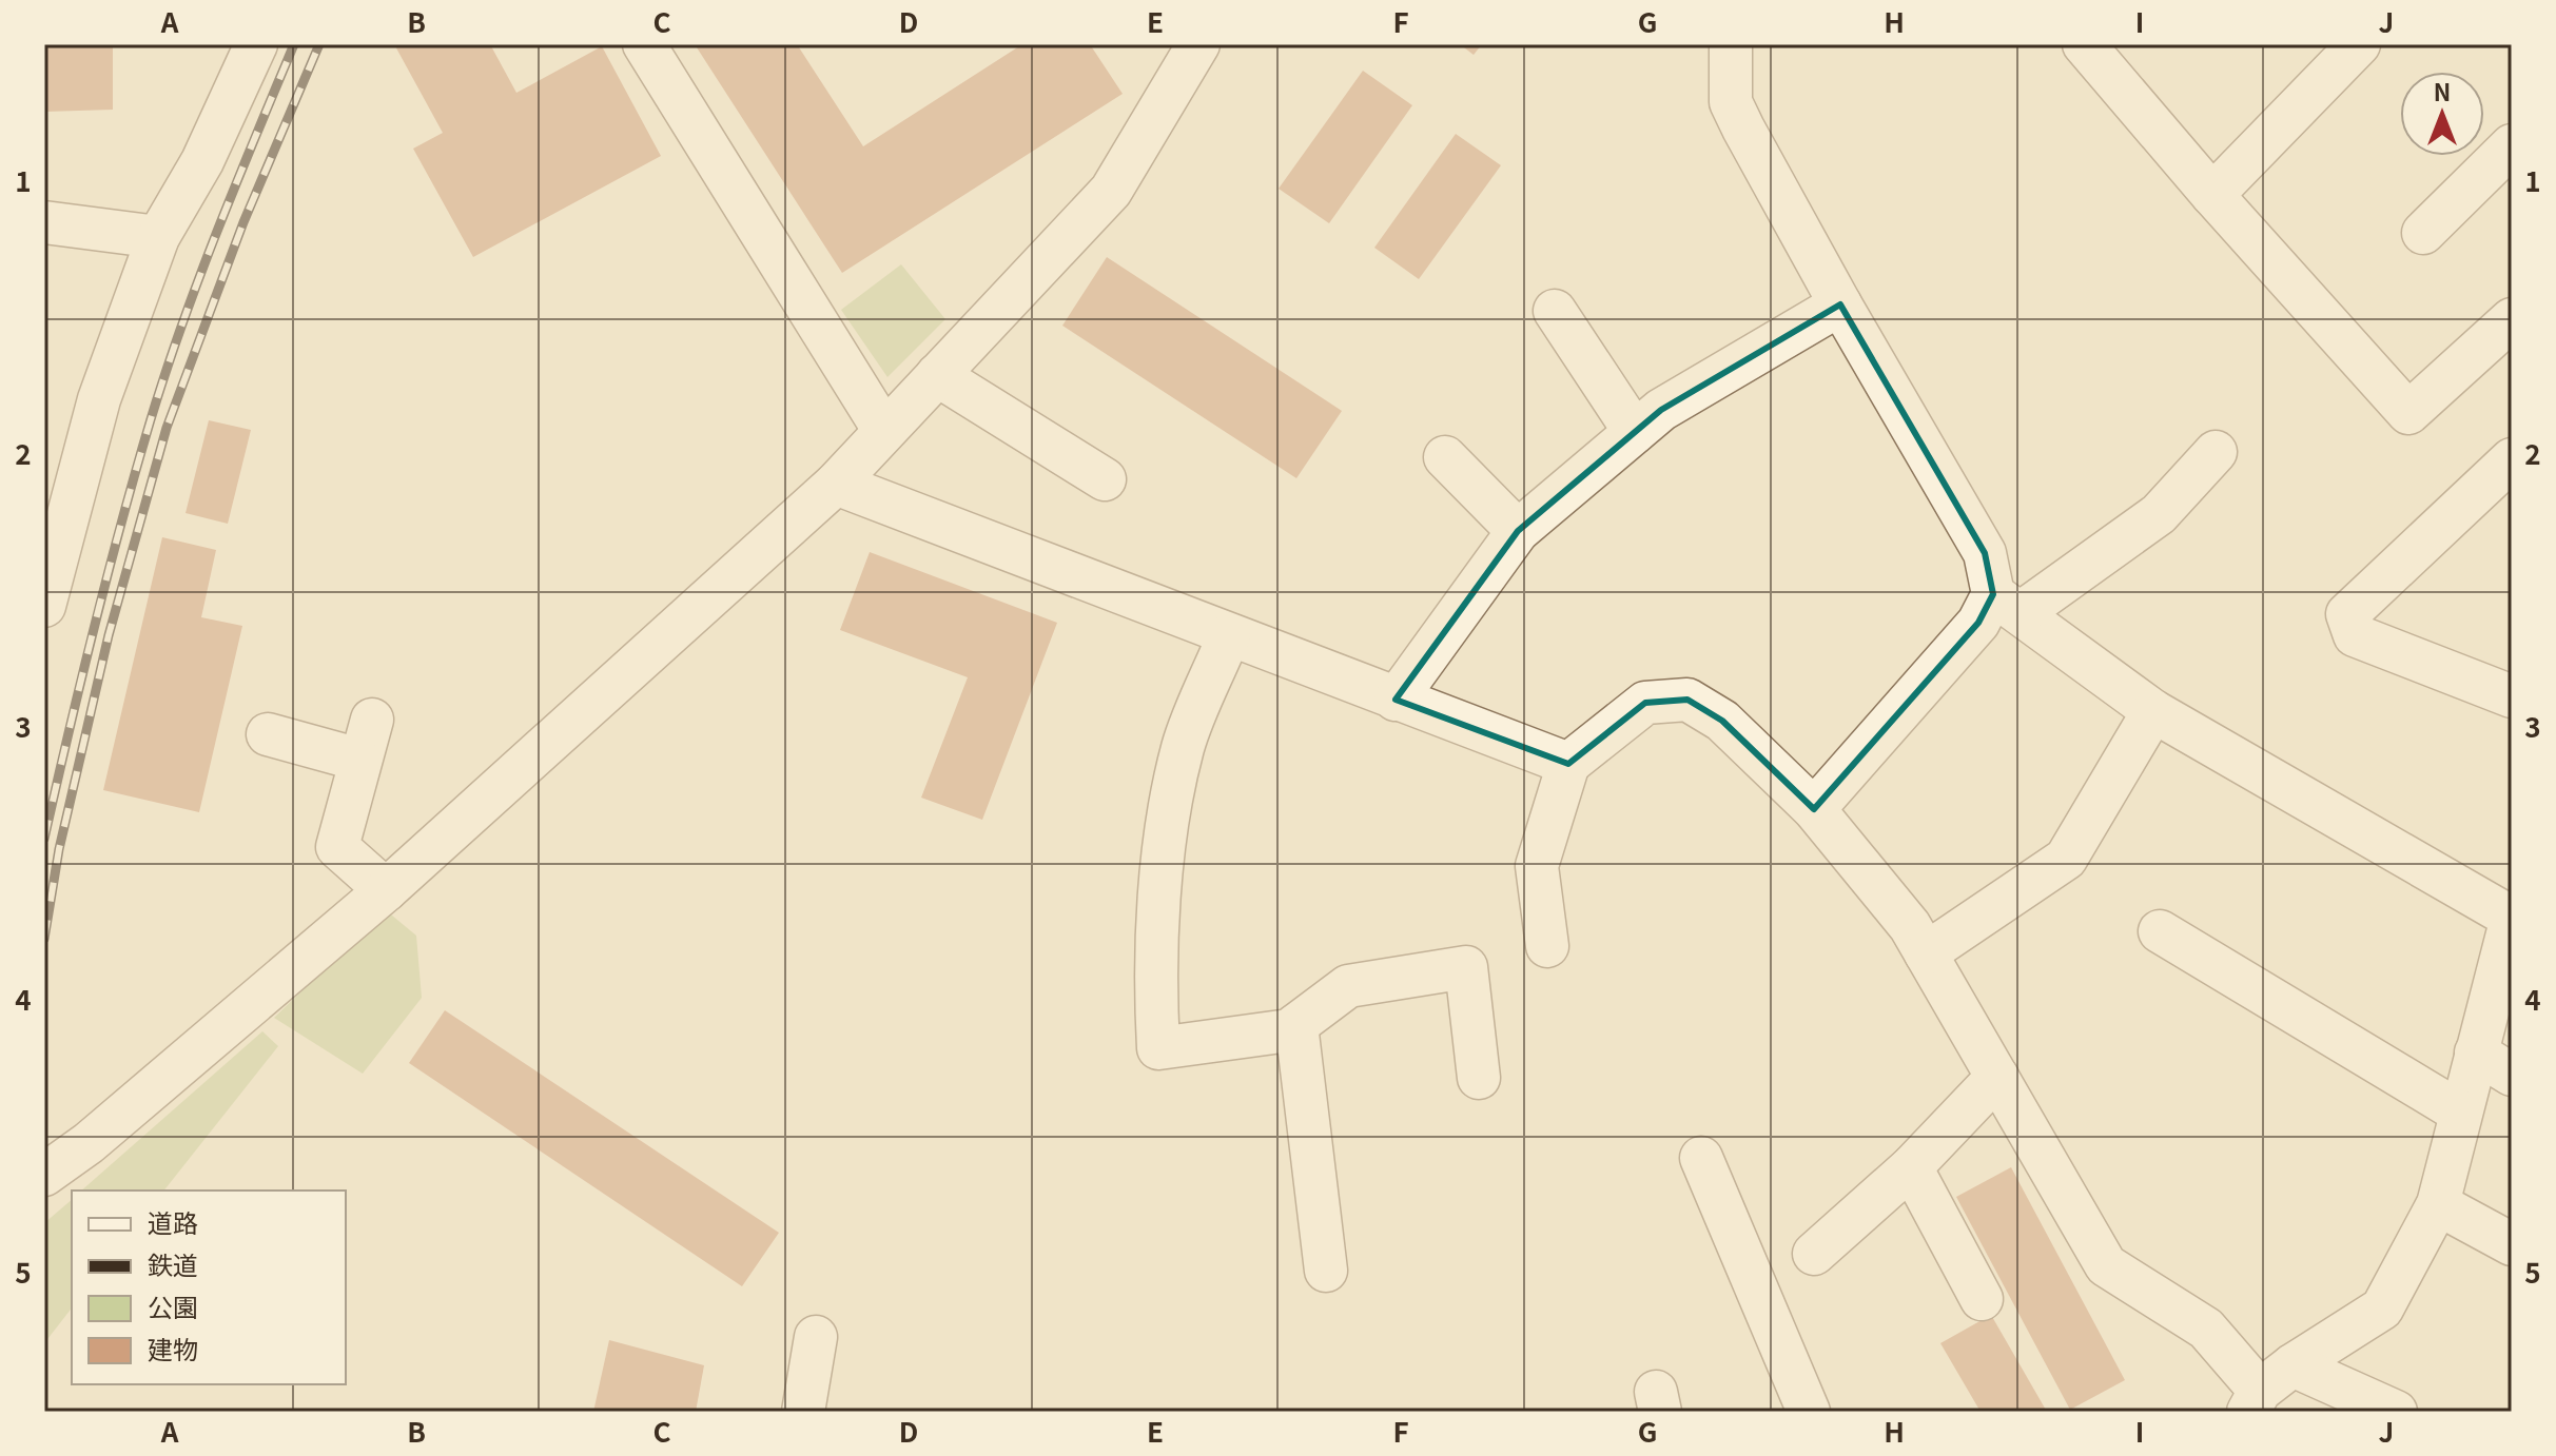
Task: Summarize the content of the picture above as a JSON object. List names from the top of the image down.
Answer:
{
  "legend": [
    "道路",
    "鉄道",
    "公園",
    "建物"
  ],
  "north": "top",
  "grid": {
    "columns": [
      "A",
      "B",
      "C",
      "D",
      "E",
      "F",
      "G",
      "H",
      "I",
      "J"
    ],
    "rows": [
      "1",
      "2",
      "3",
      "4",
      "5"
    ]
  }
}
